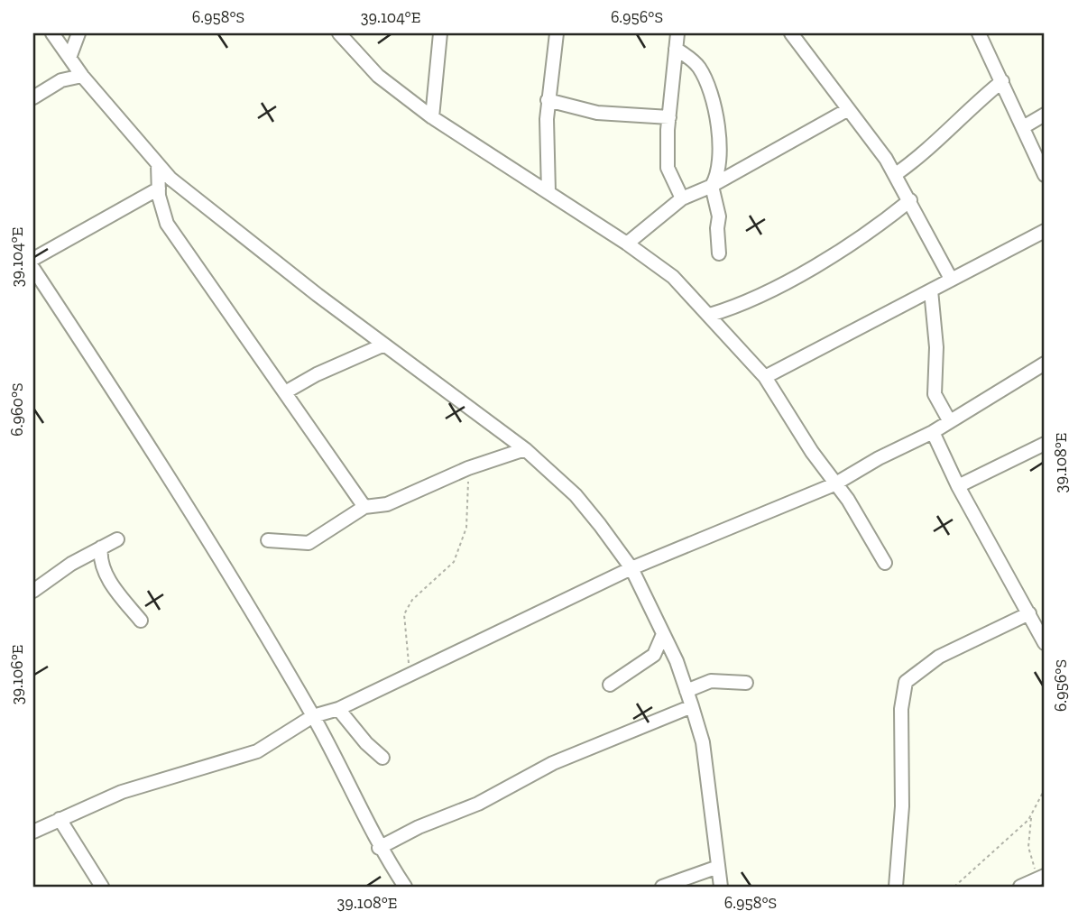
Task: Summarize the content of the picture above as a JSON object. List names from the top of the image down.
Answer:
{
  "coordinates": [
    "6.958°S",
    "39.104°E",
    "6.956°S",
    "6.960°S",
    "39.108°E",
    "39.106°E"
  ]
}
